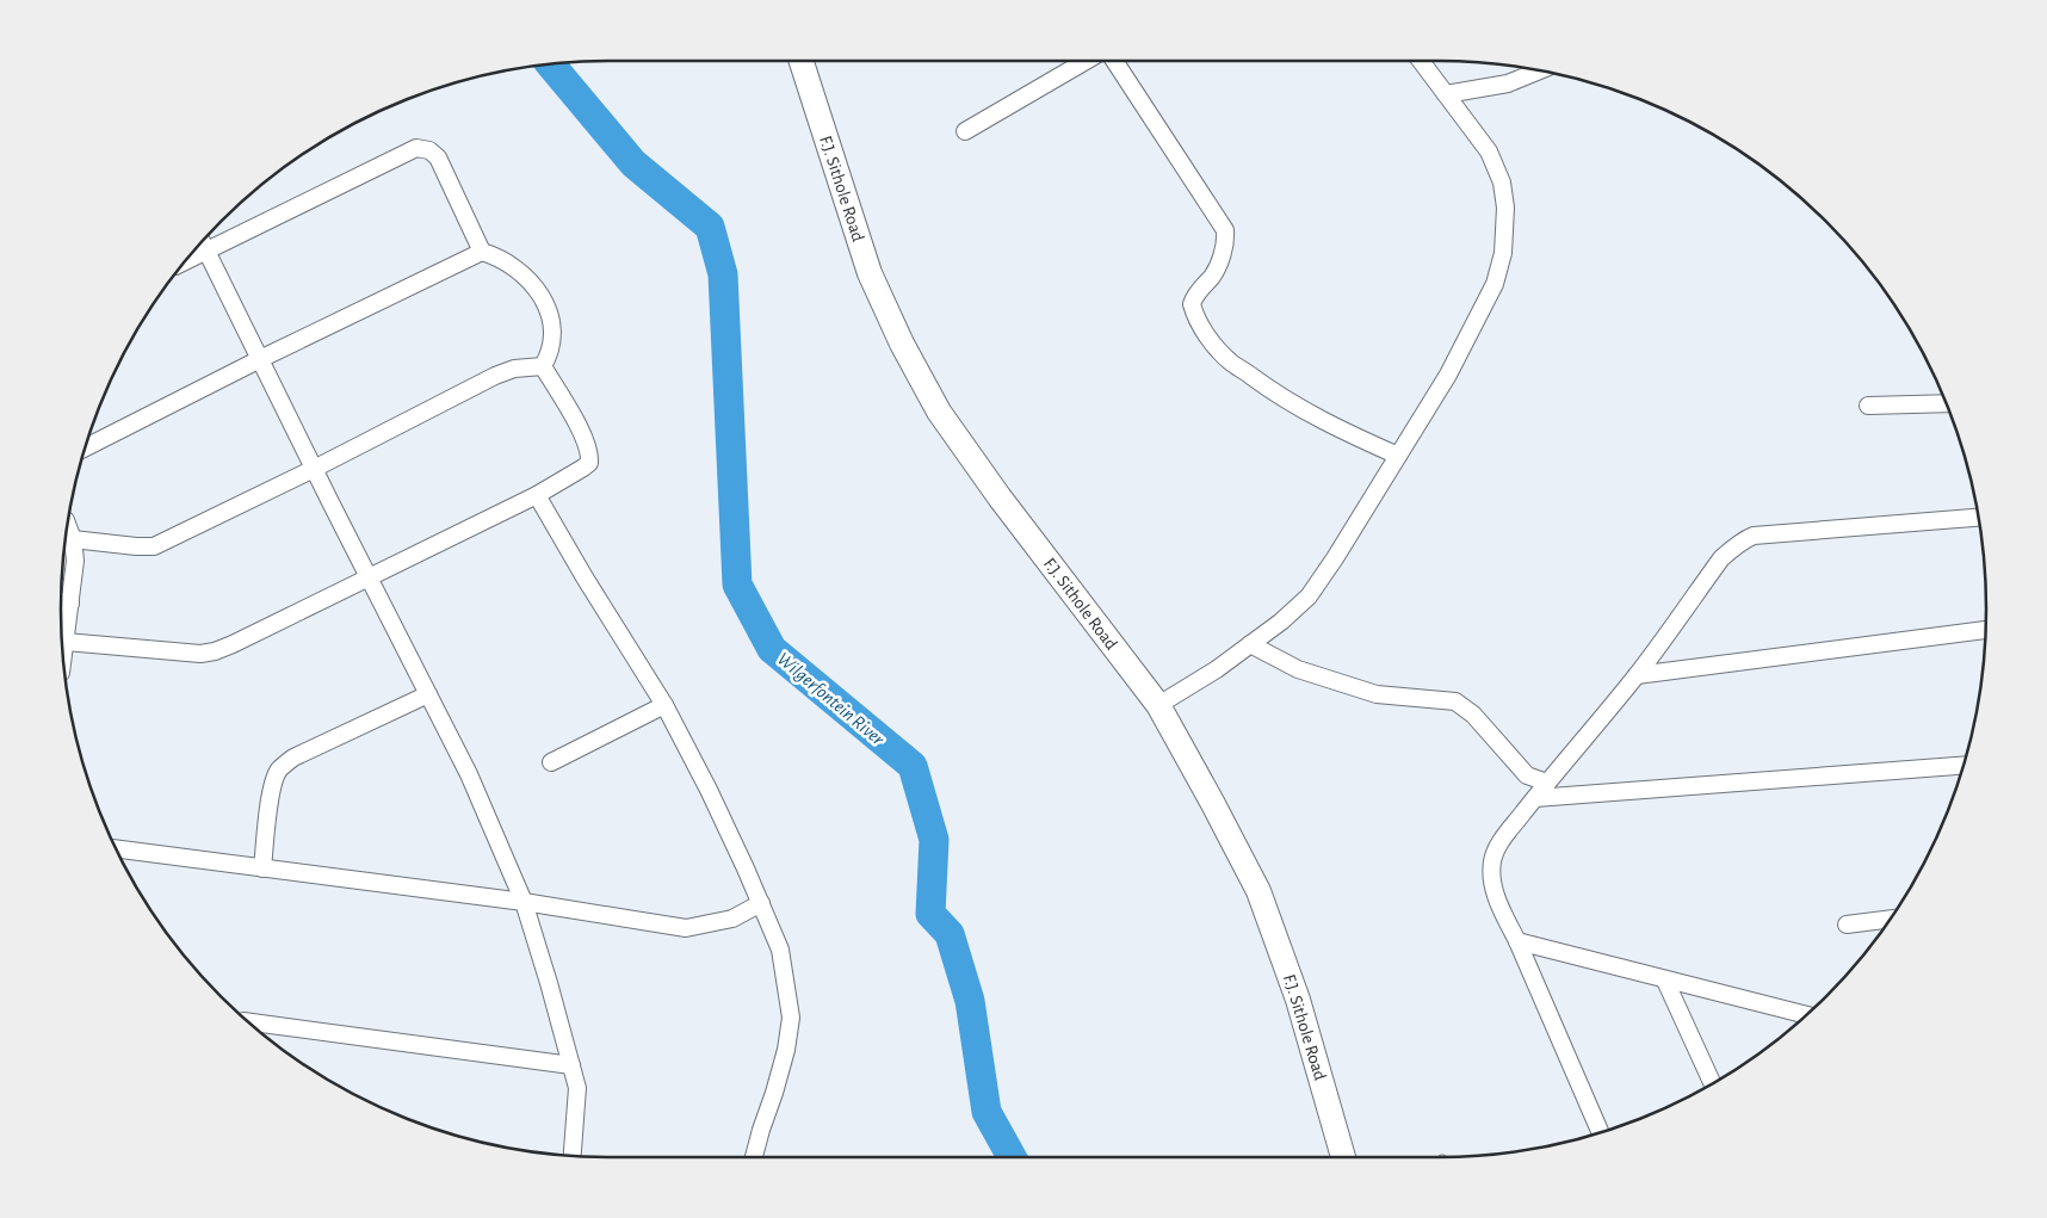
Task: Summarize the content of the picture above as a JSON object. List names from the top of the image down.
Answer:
{
  "streets": {
    "street": ["F.J. Sithole Road"]
  },
  "water": ["Wilgerfontein River"]
}
